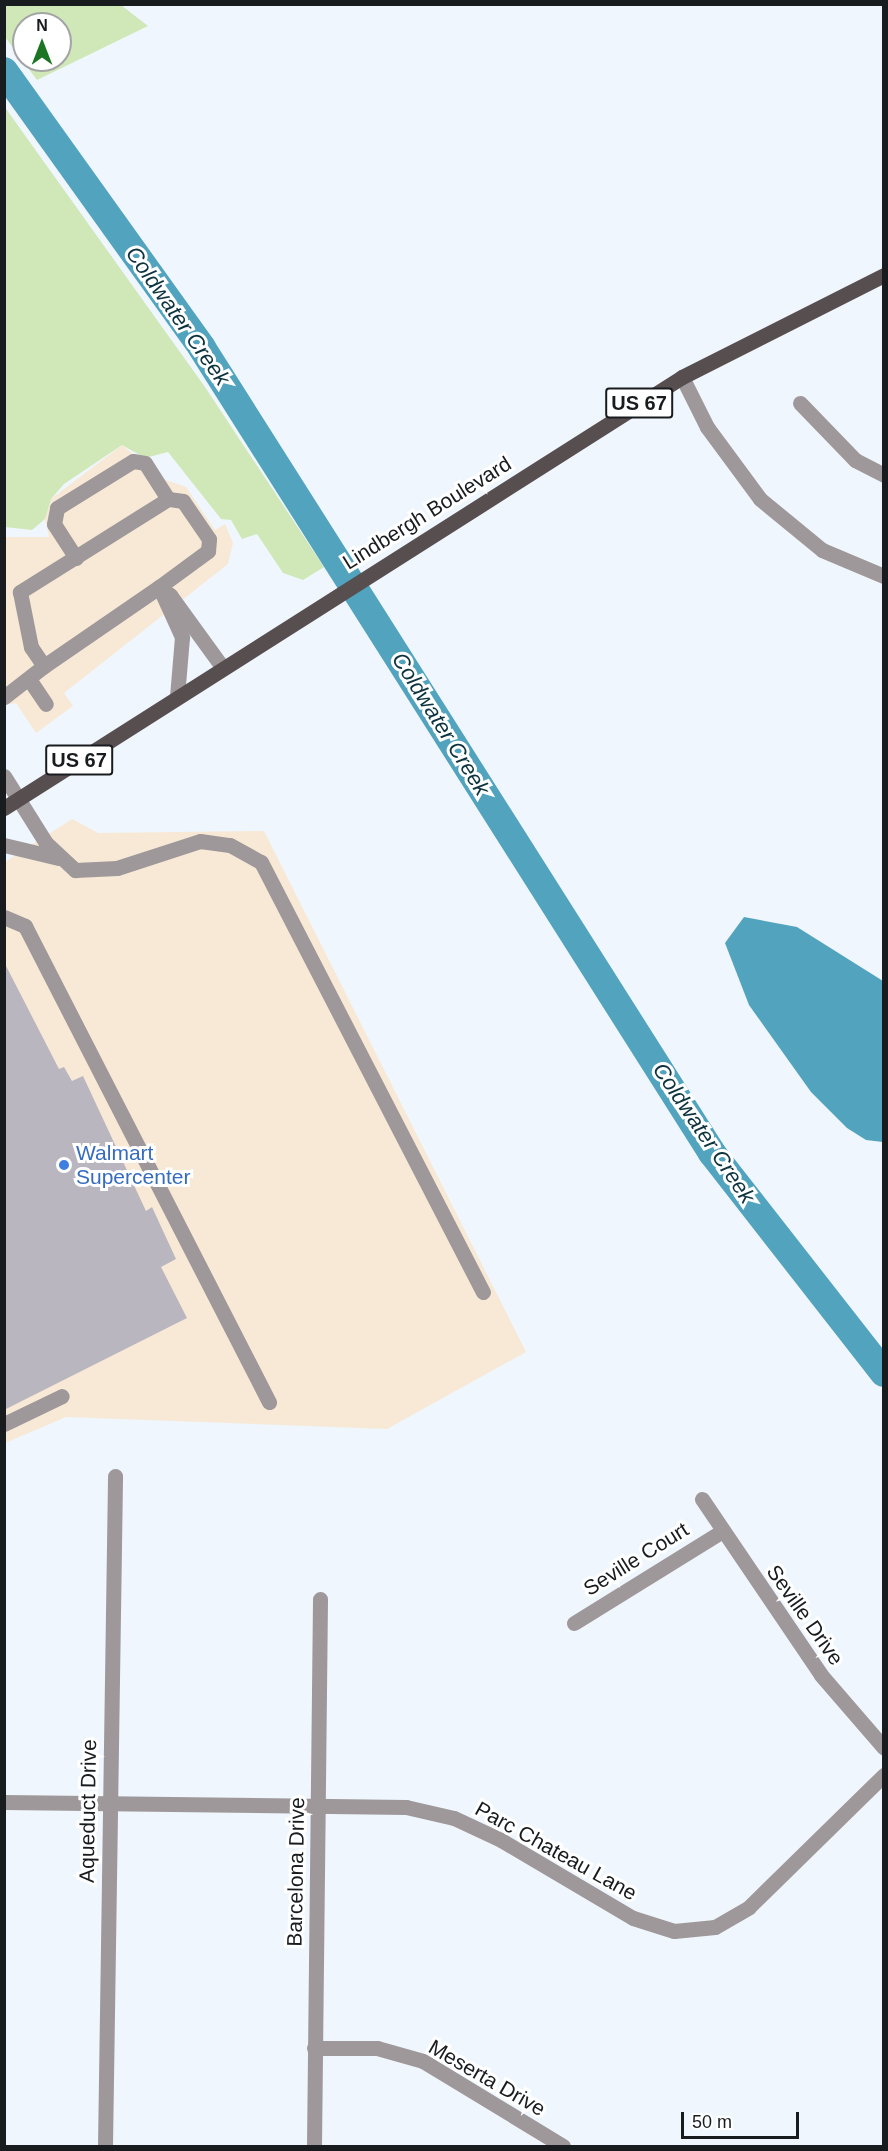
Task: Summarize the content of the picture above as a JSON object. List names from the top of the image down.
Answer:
{
  "streets": {
    "main road": ["US 67", "Lindbergh Boulevard"],
    "street": [
      "Seville Court",
      "Seville Drive",
      "Aqueduct Drive",
      "Parc Chateau Lane",
      "Barcelona Drive",
      "Meserta Drive"
    ]
  },
  "crossings": [
    ["Seville Court", "Seville Drive"],
    ["Aqueduct Drive", "Parc Chateau Lane"],
    ["Parc Chateau Lane", "Barcelona Drive"],
    ["Barcelona Drive", "Meserta Drive"]
  ],
  "water": ["Coldwater Creek"],
  "places": ["Walmart Supercenter"],
  "scale_bar": "50 m",
  "north": "top"
}
